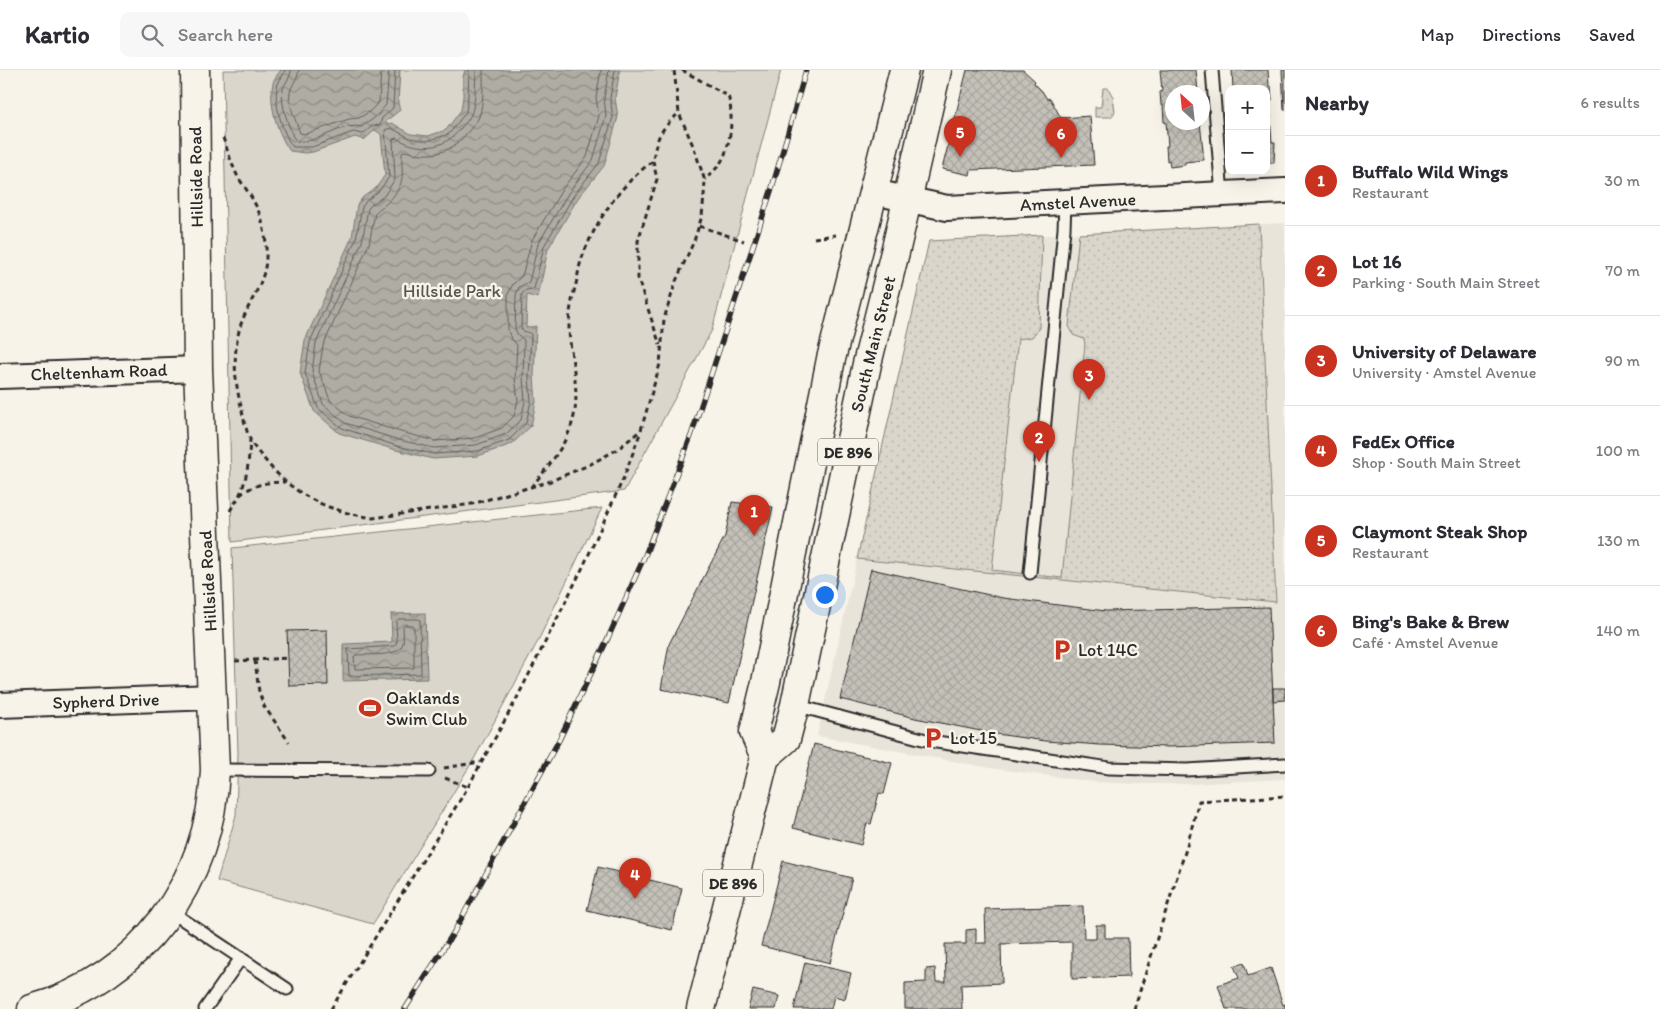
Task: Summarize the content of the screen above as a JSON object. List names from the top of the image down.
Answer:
{
  "streets": {
    "main road": ["Hillside Road", "South Main Street", "DE 896"],
    "street": ["Amstel Avenue", "Cheltenham Road", "Sypherd Drive"]
  },
  "crossings": [
    ["Hillside Road", "Cheltenham Road"],
    ["Hillside Road", "Sypherd Drive"],
    ["Amstel Avenue", "South Main Street"],
    ["South Main Street", "DE 896"]
  ],
  "parks": ["Hillside Park"],
  "places": {
    "parking": ["Lot 14C", "Lot 15"],
    "sports": ["Oaklands Swim Club"]
  },
  "north": "top left",
  "page": {
    "header": "Kartio",
    "search": "Search here",
    "nav": ["Map", "Directions", "Saved"],
    "heading": ["Nearby", "6 results"],
    "map_buttons": ["+", "−"],
    "pins": [
      "5",
      "6",
      "3",
      "2",
      "1",
      "4"
    ],
    "list": [
      {
        "mark": "1",
        "name": "Buffalo Wild Wings",
        "note": "Restaurant",
        "value": "30 m"
      },
      {
        "mark": "2",
        "name": "Lot 16",
        "note": "Parking · South Main Street",
        "value": "70 m"
      },
      {
        "mark": "3",
        "name": "University of Delaware",
        "note": "University · Amstel Avenue",
        "value": "90 m"
      },
      {
        "mark": "4",
        "name": "FedEx Office",
        "note": "Shop · South Main Street",
        "value": "100 m"
      },
      {
        "mark": "5",
        "name": "Claymont Steak Shop",
        "note": "Restaurant",
        "value": "130 m"
      },
      {
        "mark": "6",
        "name": "Bing's Bake & Brew",
        "note": "Café · Amstel Avenue",
        "value": "140 m"
      }
    ]
  }
}
